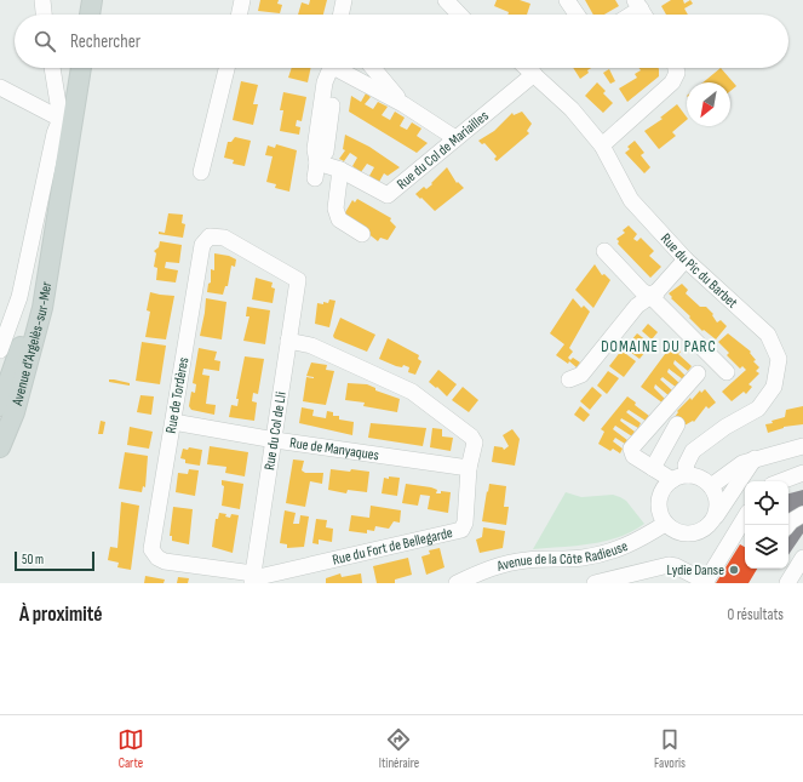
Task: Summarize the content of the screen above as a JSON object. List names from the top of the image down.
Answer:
{
  "streets": {
    "main road": ["Avenue d'Argelès-sur-Mer"],
    "street": [
      "Rue du Col de Mariailles",
      "Rue du Pic du Barbet",
      "Rue de Tordères",
      "Rue du Col de Lli",
      "Rue de Manyaques",
      "Rue du Fort de Bellegarde",
      "Avenue de la Côte Radieuse"
    ]
  },
  "crossings": [
    ["Rue du Col de Mariailles", "Rue du Pic du Barbet"],
    ["Rue du Pic du Barbet", "Avenue de la Côte Radieuse"],
    ["Rue de Tordères", "Rue du Col de Lli"],
    ["Rue de Tordères", "Rue de Manyaques"],
    ["Rue de Tordères", "Rue du Fort de Bellegarde"],
    ["Rue du Col de Lli", "Rue de Manyaques"],
    ["Rue du Col de Lli", "Rue du Fort de Bellegarde"],
    ["Rue de Manyaques", "Rue du Fort de Bellegarde"]
  ],
  "districts": ["DOMAINE DU PARC"],
  "places": ["Lydie Danse"],
  "scale_bar": "50 m",
  "north": "bottom left",
  "page": {
    "search": "Rechercher",
    "scale": "50 m",
    "heading": ["À proximité", "0 résultats"],
    "nav": ["Carte", "Itinéraire", "Favoris"]
  }
}
